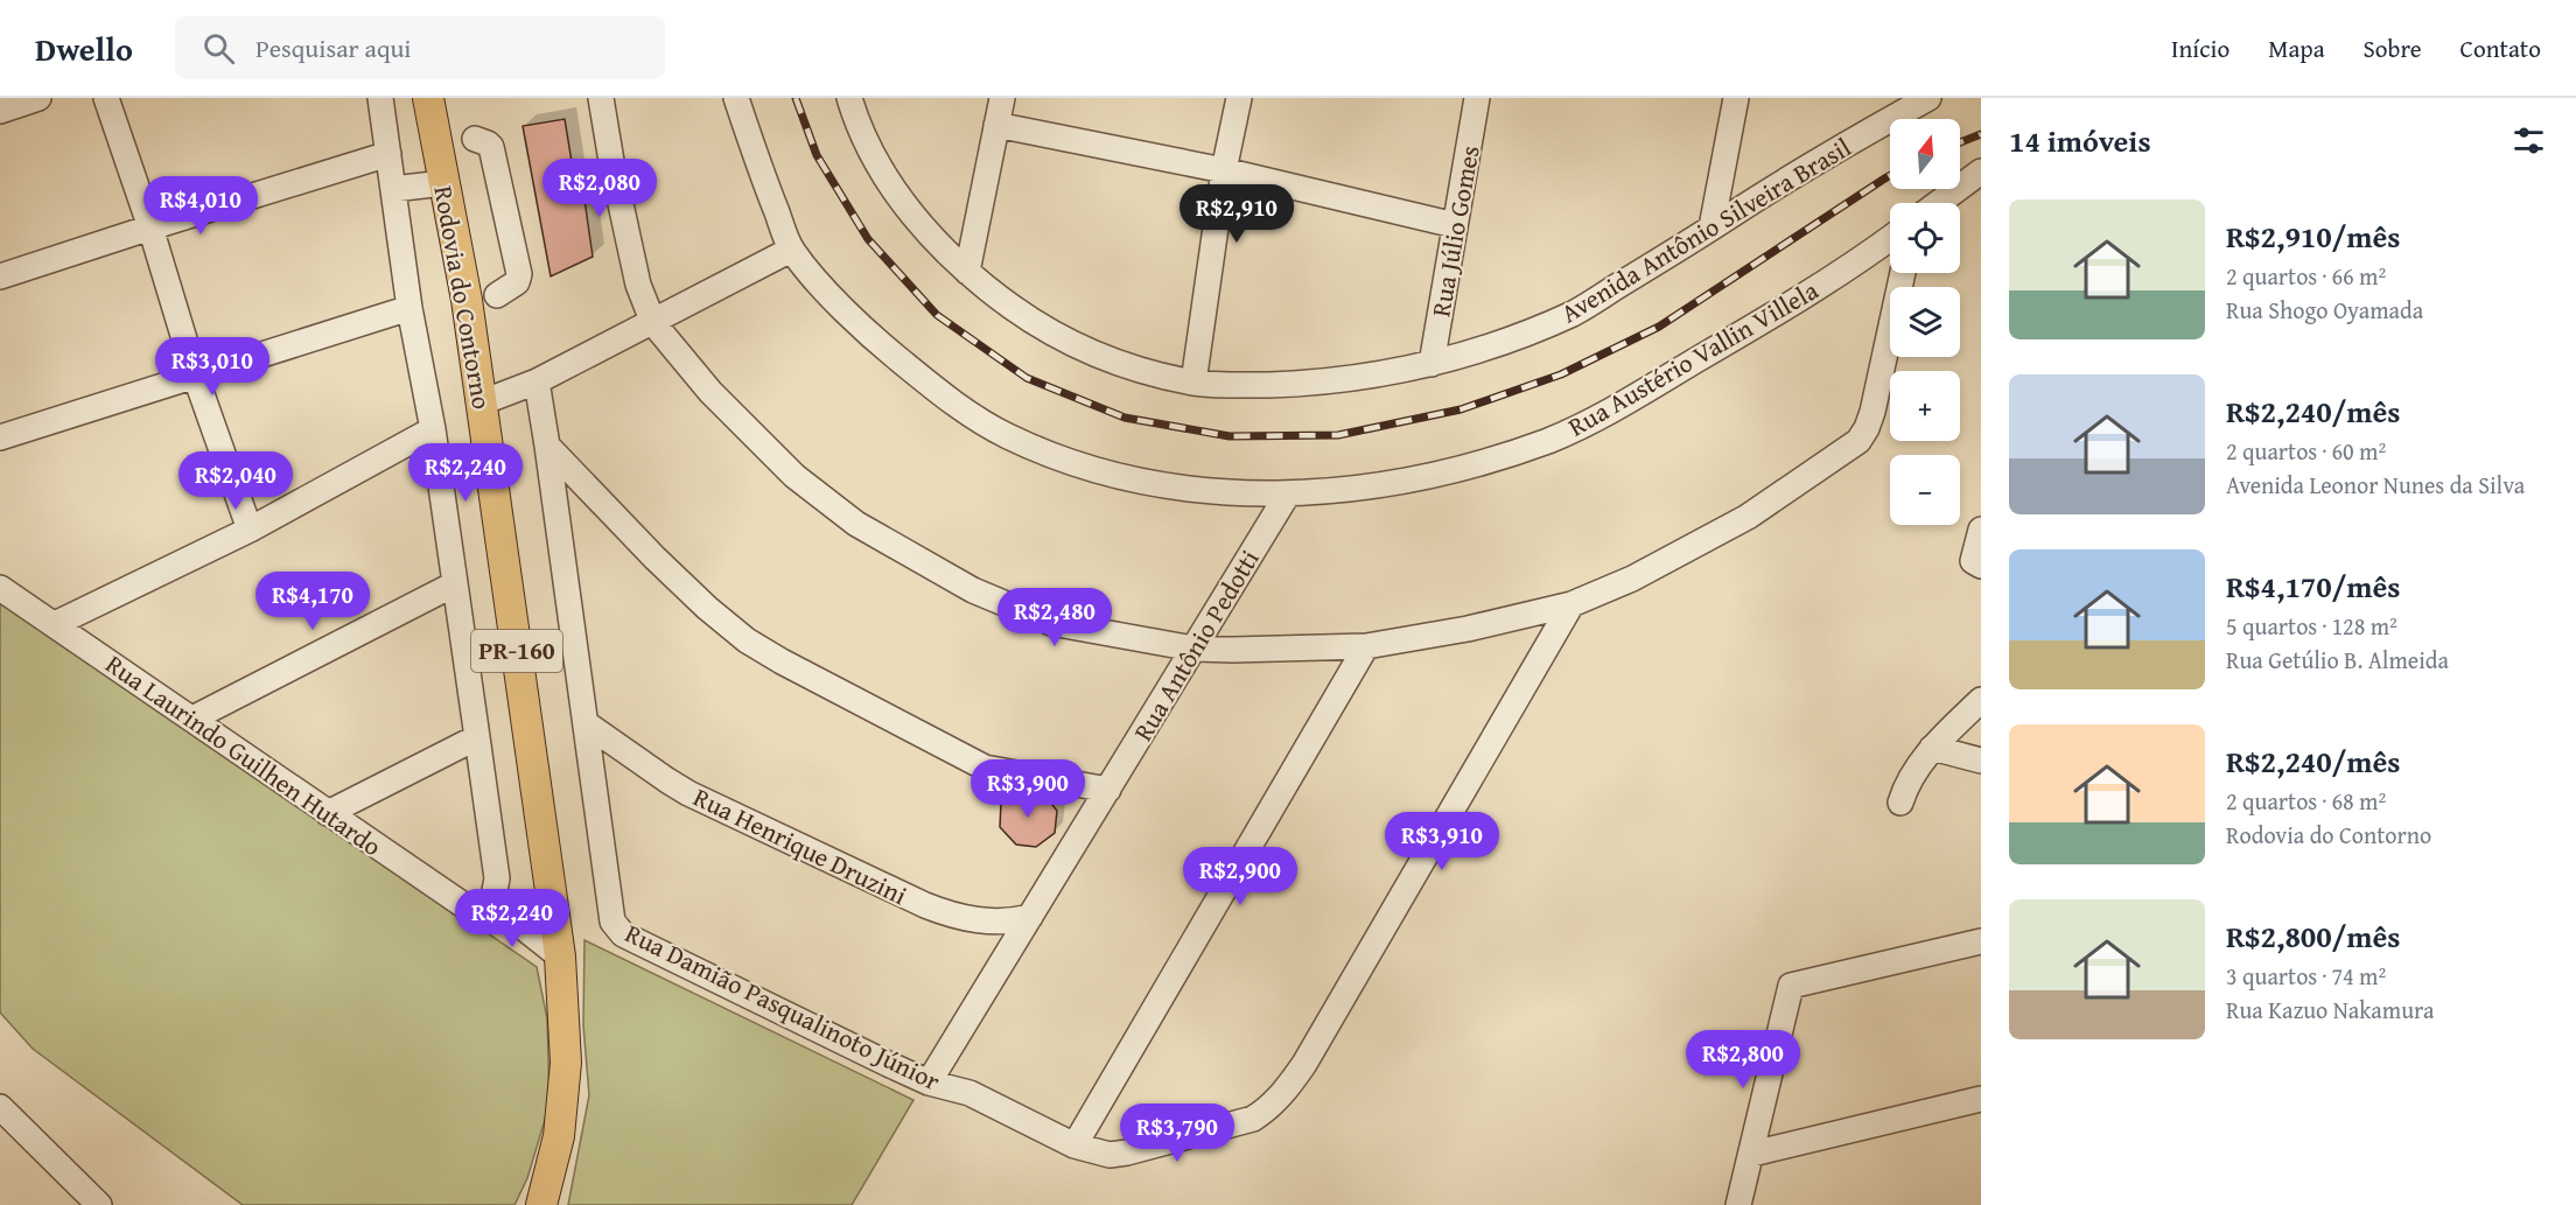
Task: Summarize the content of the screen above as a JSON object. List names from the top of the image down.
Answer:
{
  "streets": {
    "main road": ["Rodovia do Contorno", "PR-160"],
    "street": [
      "Avenida Antônio Silveira Brasil",
      "Rua Júlio Gomes",
      "Rua Austério Vallin Villela",
      "Rua Antônio Pedotti",
      "Rua Laurindo Guilhen Hutardo",
      "Rua Henrique Druzini",
      "Rua Damião Pasqualinoto Júnior"
    ]
  },
  "crossings": [
    ["Avenida Antônio Silveira Brasil", "Rua Júlio Gomes"],
    ["Rua Austério Vallin Villela", "Rua Antônio Pedotti"],
    ["Rua Antônio Pedotti", "Rua Henrique Druzini"],
    ["Rua Antônio Pedotti", "Rua Damião Pasqualinoto Júnior"],
    ["Rua Henrique Druzini", "Rua Damião Pasqualinoto Júnior"]
  ],
  "north": "top",
  "page": {
    "header": "Dwello",
    "search": "Pesquisar aqui",
    "nav": [
      "Início",
      "Mapa",
      "Sobre",
      "Contato"
    ],
    "heading": "14 imóveis",
    "map_buttons": ["+", "−"],
    "price": [
      "R$2,080",
      "R$4,010",
      "R$2,910",
      "R$3,010",
      "R$2,240",
      "R$2,040",
      "R$4,170",
      "R$2,480",
      "R$3,900",
      "R$3,910",
      "R$2,900",
      "R$2,240",
      "R$2,800",
      "R$3,790"
    ],
    "list": [
      {
        "name": "R$2,910/mês",
        "note": "2 quartos · 66 m² · Rua Shogo Oyamada"
      },
      {
        "name": "R$2,240/mês",
        "note": "2 quartos · 60 m² · Avenida Leonor Nunes da Silva"
      },
      {
        "name": "R$4,170/mês",
        "note": "5 quartos · 128 m² · Rua Getúlio B. Almeida"
      },
      {
        "name": "R$2,240/mês",
        "note": "2 quartos · 68 m² · Rodovia do Contorno"
      },
      {
        "name": "R$2,800/mês",
        "note": "3 quartos · 74 m² · Rua Kazuo Nakamura"
      }
    ]
  }
}
